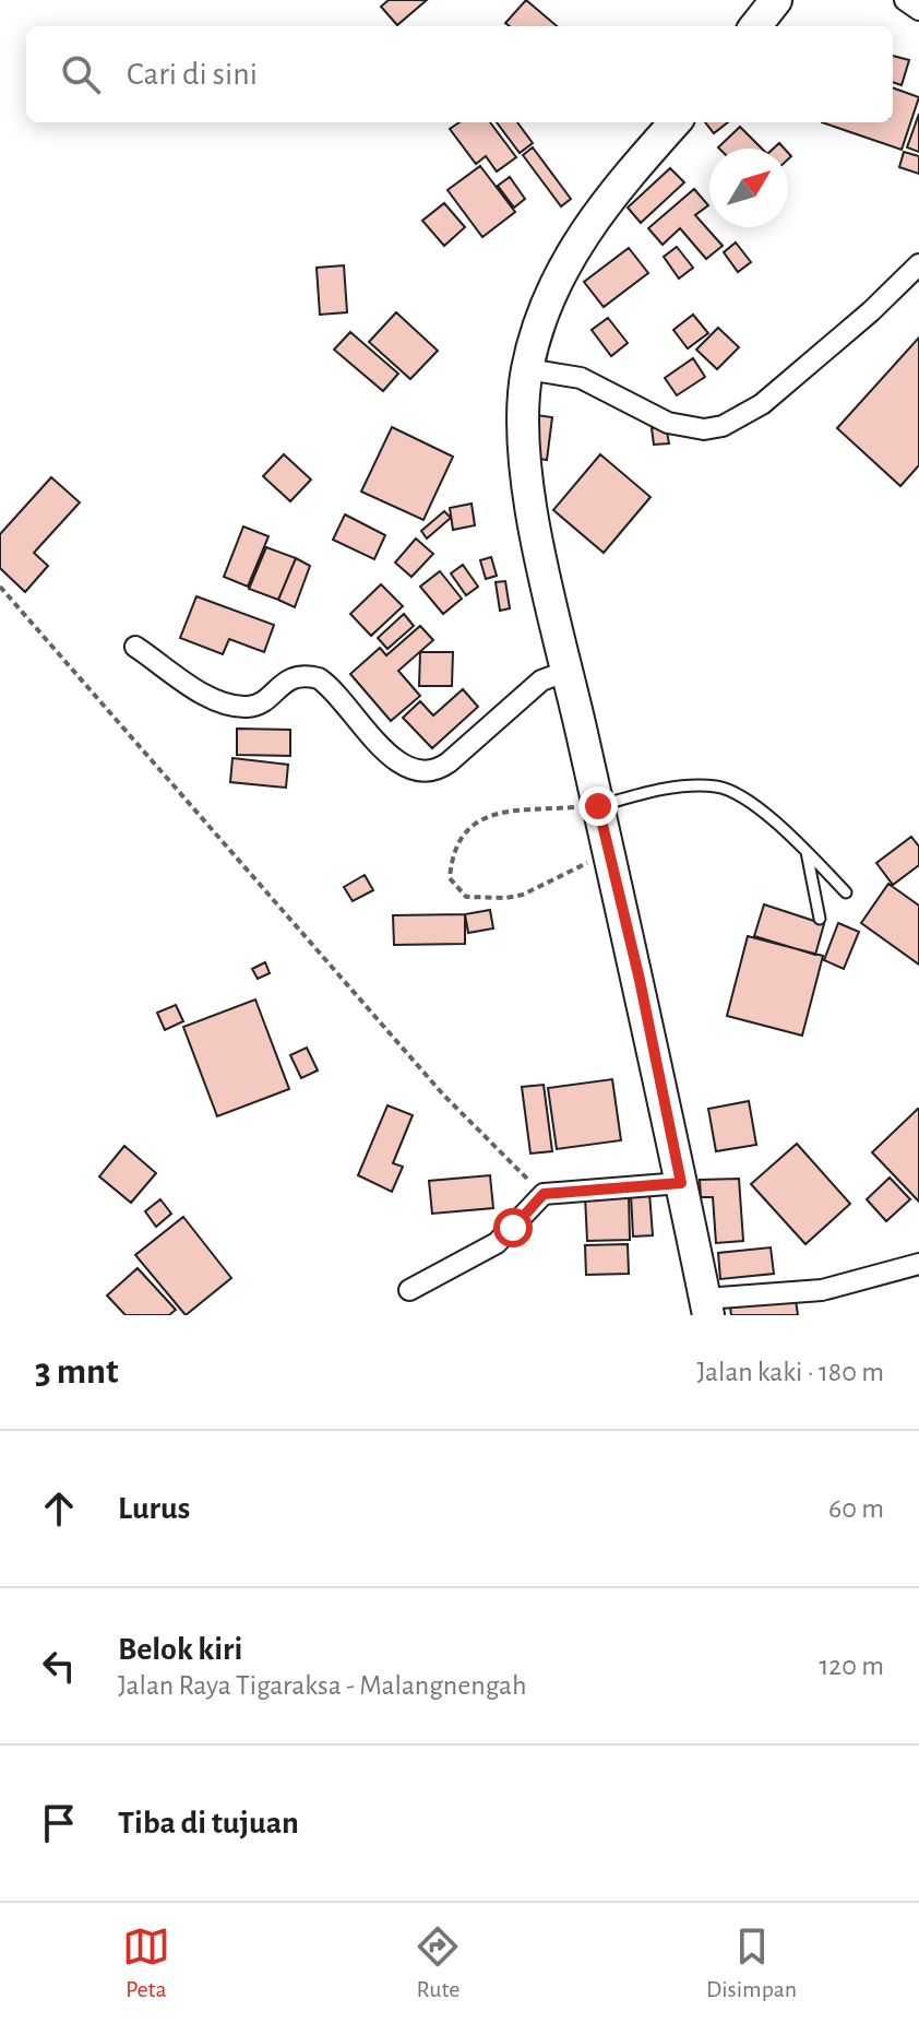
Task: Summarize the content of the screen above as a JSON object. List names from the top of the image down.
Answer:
{
  "north": "top right",
  "page": {
    "search": "Cari di sini",
    "heading": ["3 mnt", "Jalan kaki · 180 m"],
    "list": [
      ["Lurus", "60 m"],
      ["Belok kiri", "Jalan Raya Tigaraksa - Malangnengah", "120 m"],
      "Tiba di tujuan"
    ],
    "nav": ["Peta", "Rute", "Disimpan"]
  }
}
